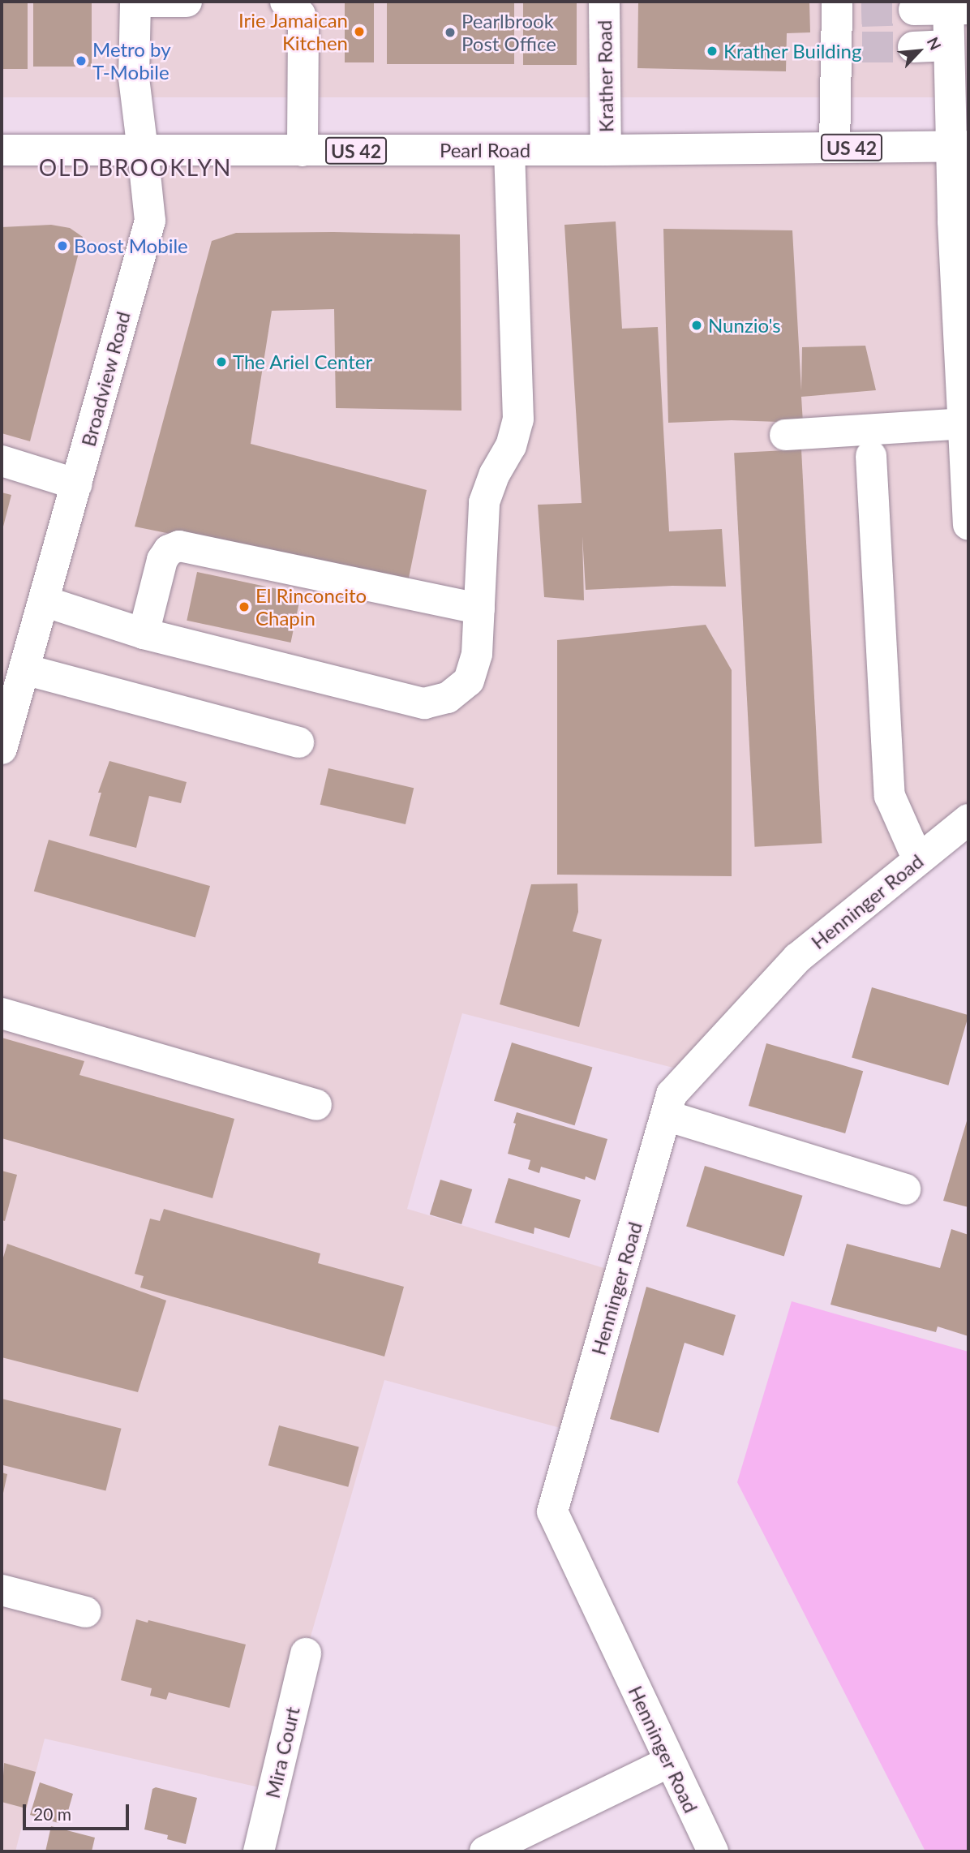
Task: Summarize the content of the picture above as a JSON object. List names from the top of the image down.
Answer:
{
  "streets": {
    "street": [
      "Krather Road",
      "US 42",
      "Pearl Road",
      "Broadview Road",
      "Henninger Road",
      "Mira Court"
    ]
  },
  "crossings": [
    ["Krather Road", "Pearl Road"],
    ["Pearl Road", "Broadview Road"]
  ],
  "districts": ["OLD BROOKLYN"],
  "places": [
    "Irie Jamaican Kitchen",
    "Pearlbrook Post Office",
    "Krather Building",
    "Metro by T-Mobile",
    "Boost Mobile",
    "Nunzio's",
    "The Ariel Center",
    "El Rinconcito Chapin"
  ],
  "scale_bar": "20 m",
  "north": "top right"
}
